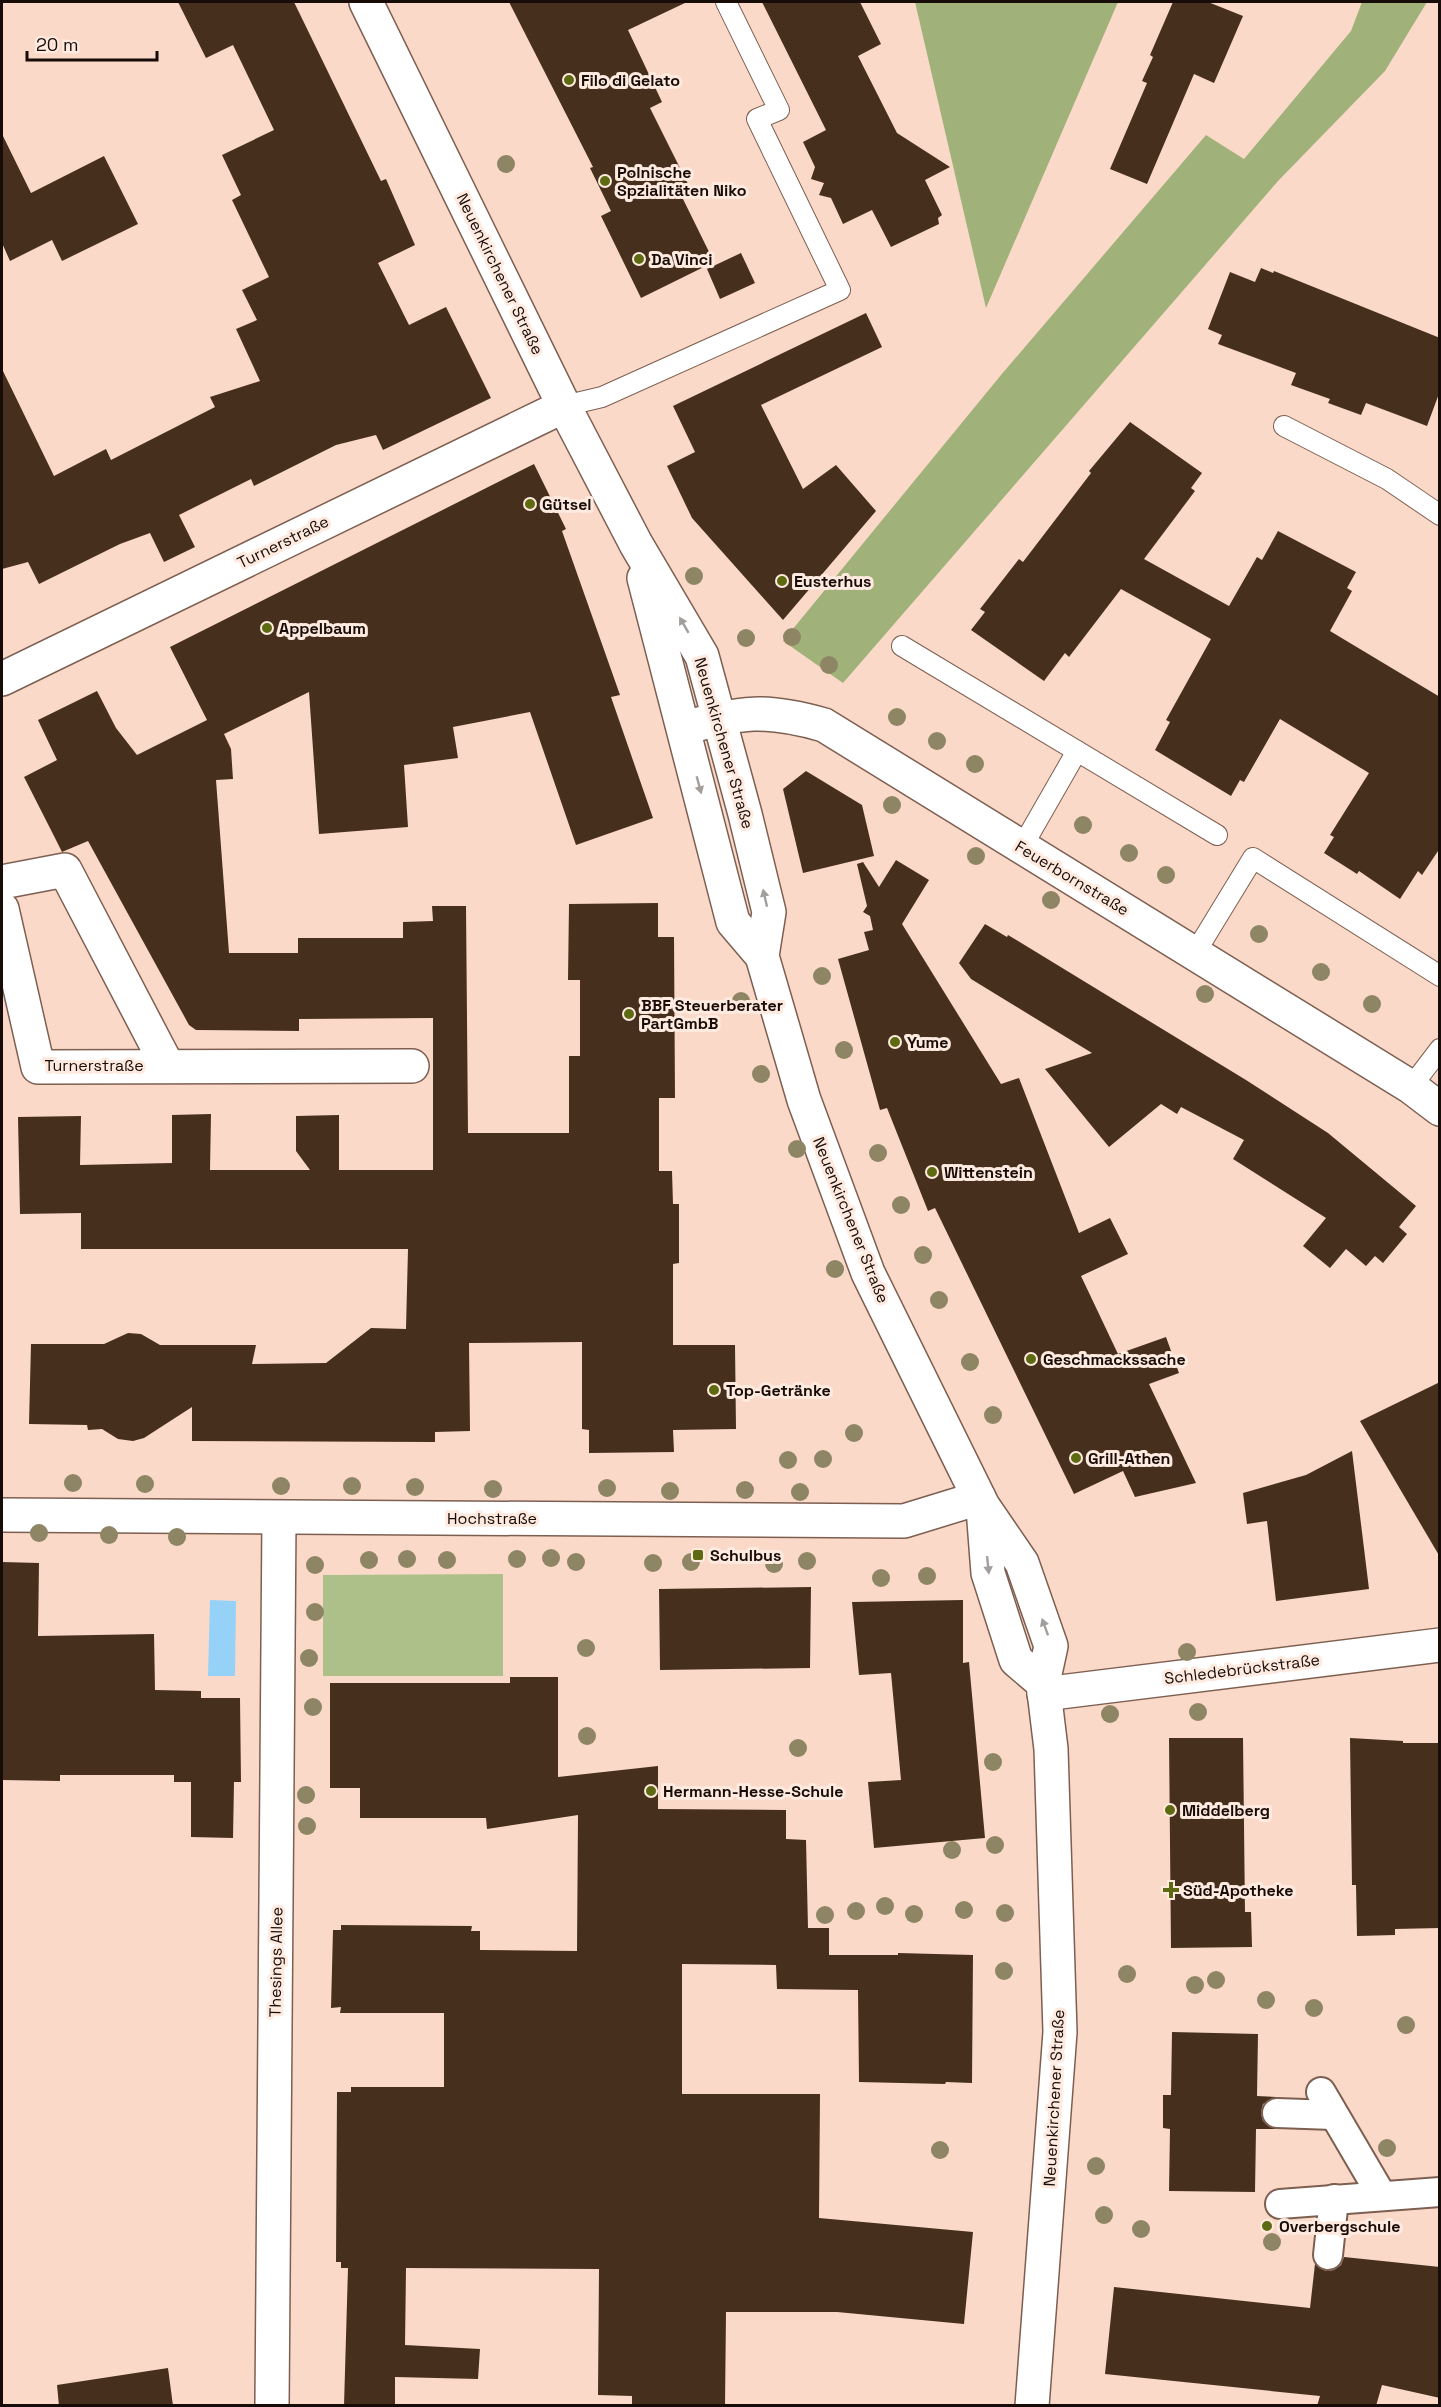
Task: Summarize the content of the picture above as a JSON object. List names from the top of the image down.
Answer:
{
  "streets": {
    "main road": [
      "Neuenkirchener Straße",
      "Turnerstraße",
      "Feuerbornstraße",
      "Hochstraße",
      "Schledebrückstraße",
      "Thesings Allee"
    ]
  },
  "crossings": [
    ["Neuenkirchener Straße", "Turnerstraße"],
    ["Neuenkirchener Straße", "Feuerbornstraße"],
    ["Neuenkirchener Straße", "Hochstraße"],
    ["Neuenkirchener Straße", "Schledebrückstraße"],
    ["Hochstraße", "Thesings Allee"]
  ],
  "places": {
    "other": [
      "Filo di Gelato",
      "Polnische Spzialitäten Niko",
      "Da Vinci",
      "Gütsel",
      "Eusterhus",
      "Appelbaum",
      "BBF Steuerberater PartGmbB",
      "Yume",
      "Wittenstein",
      "Geschmackssache",
      "Top-Getränke",
      "Grill-Athen",
      "Hermann-Hesse-Schule",
      "Middelberg",
      "Overbergschule"
    ],
    "transit": ["Schulbus"],
    "health": ["Süd-Apotheke"]
  },
  "scale_bar": "20 m"
}
